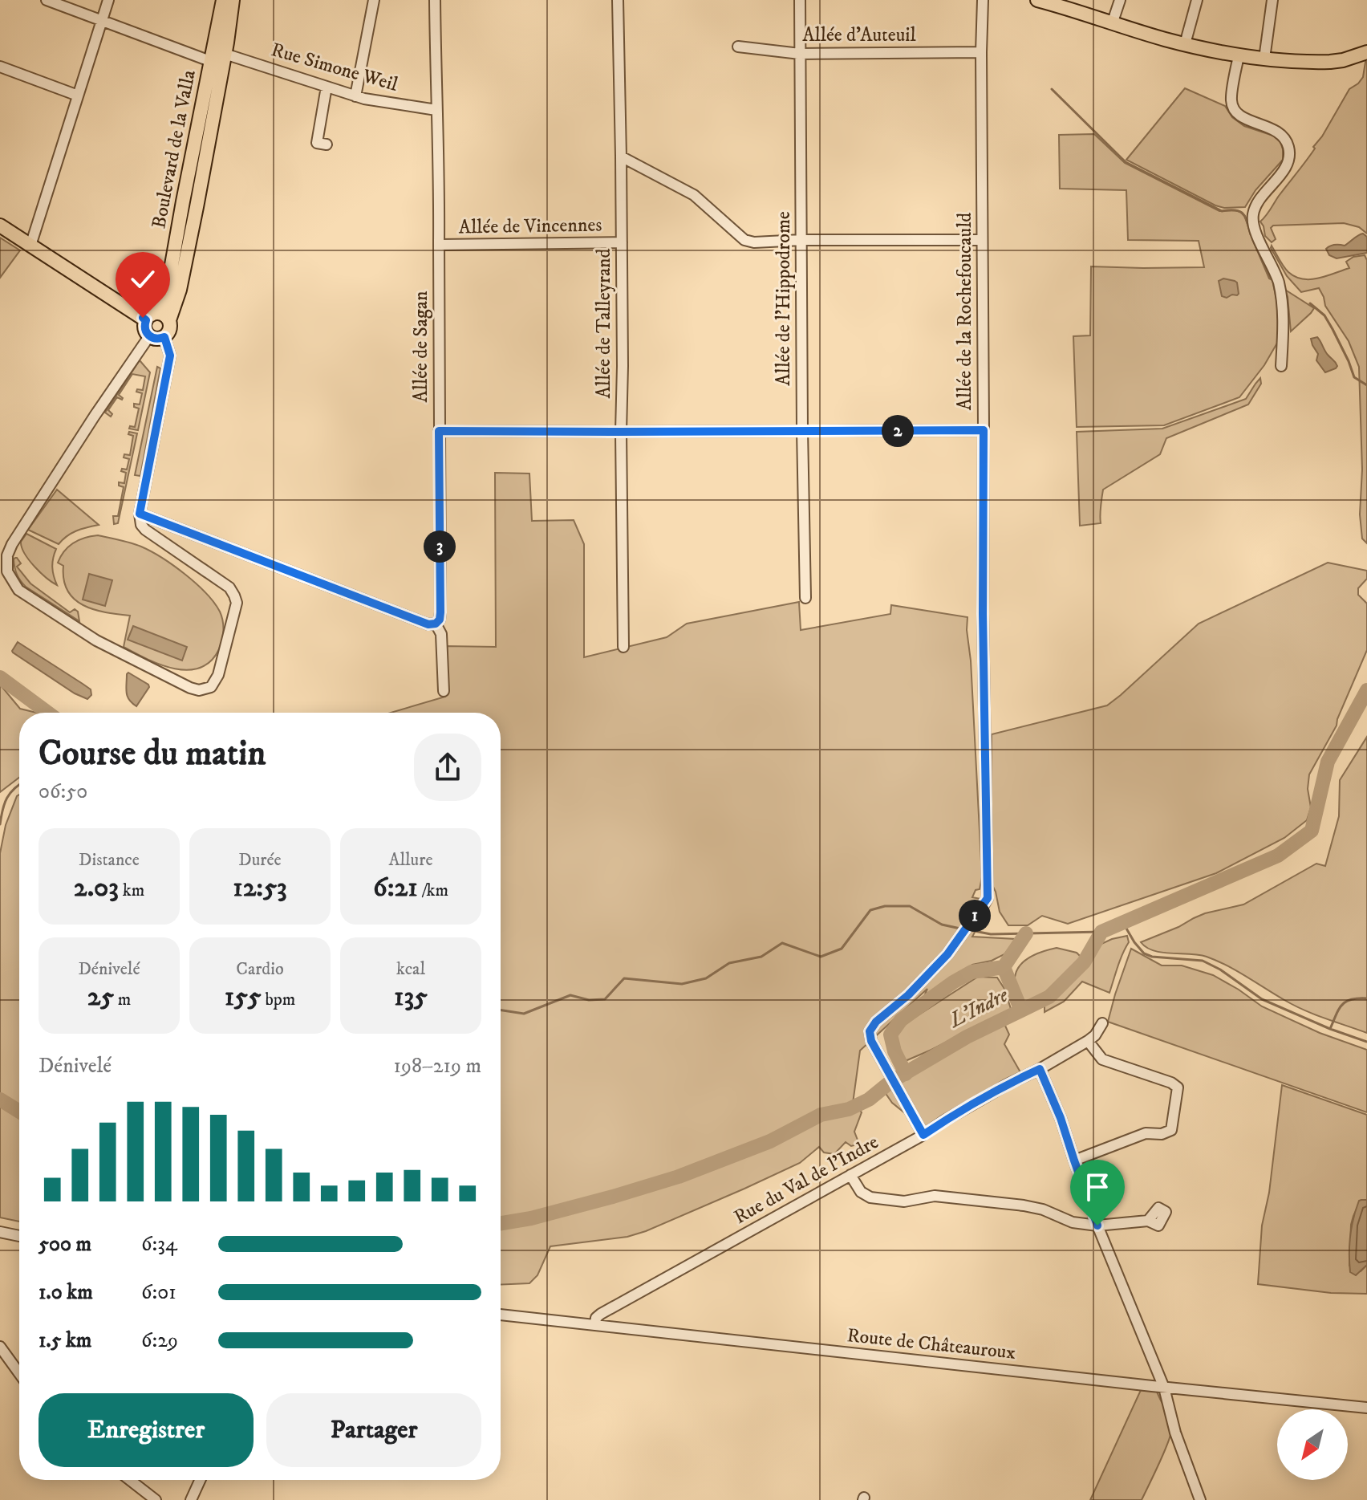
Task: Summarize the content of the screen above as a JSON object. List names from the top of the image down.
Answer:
{
  "streets": {
    "main road": ["Boulevard de la Valla"],
    "street": [
      "Allée d'Auteuil",
      "Rue Simone Weil",
      "Allée de Vincennes",
      "Allée de l'Hippodrome",
      "Allée de la Rochefoucauld",
      "Allée de Talleyrand",
      "Allée de Sagan",
      "Rue du Val de l'Indre",
      "Route de Châteauroux"
    ]
  },
  "crossings": [
    ["Allée d'Auteuil", "Allée de l'Hippodrome"],
    ["Allée d'Auteuil", "Allée de la Rochefoucauld"],
    ["Rue Simone Weil", "Boulevard de la Valla"],
    ["Rue Simone Weil", "Allée de Sagan"],
    ["Allée de Vincennes", "Allée de Talleyrand"],
    ["Allée de Vincennes", "Allée de Sagan"],
    ["Allée de la Rochefoucauld", "Rue du Val de l'Indre"],
    ["Rue du Val de l'Indre", "Route de Châteauroux"]
  ],
  "water": ["L'Indre"],
  "north": "bottom left",
  "page": {
    "pins": ["2", "3", "1"],
    "heading": ["Course du matin", "06:50"],
    "stats": [
      ["Distance", "2.03 km"],
      ["Durée", "12:53"],
      ["Allure", "6:21 /km"],
      ["Dénivelé", "25 m"],
      ["Cardio", "155 bpm"],
      ["kcal", "135"]
    ],
    "chart": ["Dénivelé", "198–219 m"],
    "list": [
      {
        "name": "500 m",
        "note": "6:34"
      },
      {
        "name": "1.0 km",
        "note": "6:01"
      },
      {
        "name": "1.5 km",
        "note": "6:29"
      }
    ],
    "buttons": ["Enregistrer", "Partager"]
  }
}
